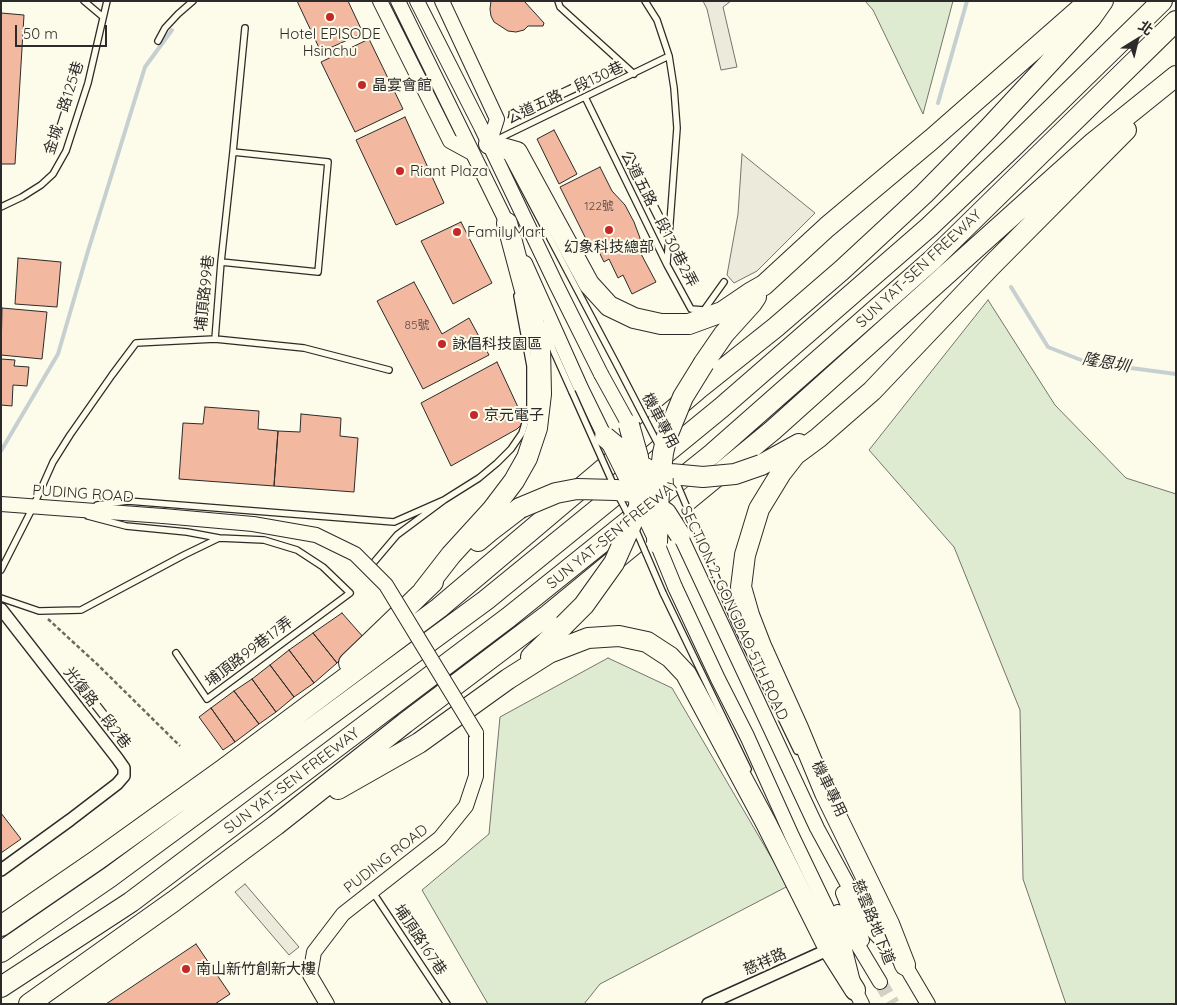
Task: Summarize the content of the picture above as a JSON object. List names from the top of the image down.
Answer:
{
  "streets": {
    "highway": ["SUN YAT-SEN FREEWAY"],
    "street": [
      "PUDING ROAD",
      "SECTION 2, GONGDAO 5TH ROAD",
      "光復路二段2巷",
      "慈雲路地下道",
      "慈祥路"
    ],
    "lane": [
      "公道五路二段130巷",
      "金城一路125巷",
      "公道五路二段130巷2弄",
      "埔頂路99巷",
      "機車專用",
      "埔頂路99巷17弄",
      "埔頂路167巷"
    ]
  },
  "crossings": [
    ["公道五路二段130巷", "公道五路二段130巷2弄"],
    ["公道五路二段130巷", "機車專用"],
    ["埔頂路99巷", "PUDING ROAD"],
    ["PUDING ROAD", "埔頂路167巷"],
    ["SECTION 2, GONGDAO 5TH ROAD", "慈雲路地下道"]
  ],
  "water": ["隆恩圳"],
  "places": [
    "Hotel EPISODE Hsinchu",
    "晶宴會館",
    "Riant Plaza",
    "幻象科技總部",
    "FamilyMart",
    "詠倡科技園區",
    "京元電子",
    "南山新竹創新大樓"
  ],
  "house_numbers": ["122號", "85號"],
  "scale_bar": "50 m",
  "north": "top right"
}
